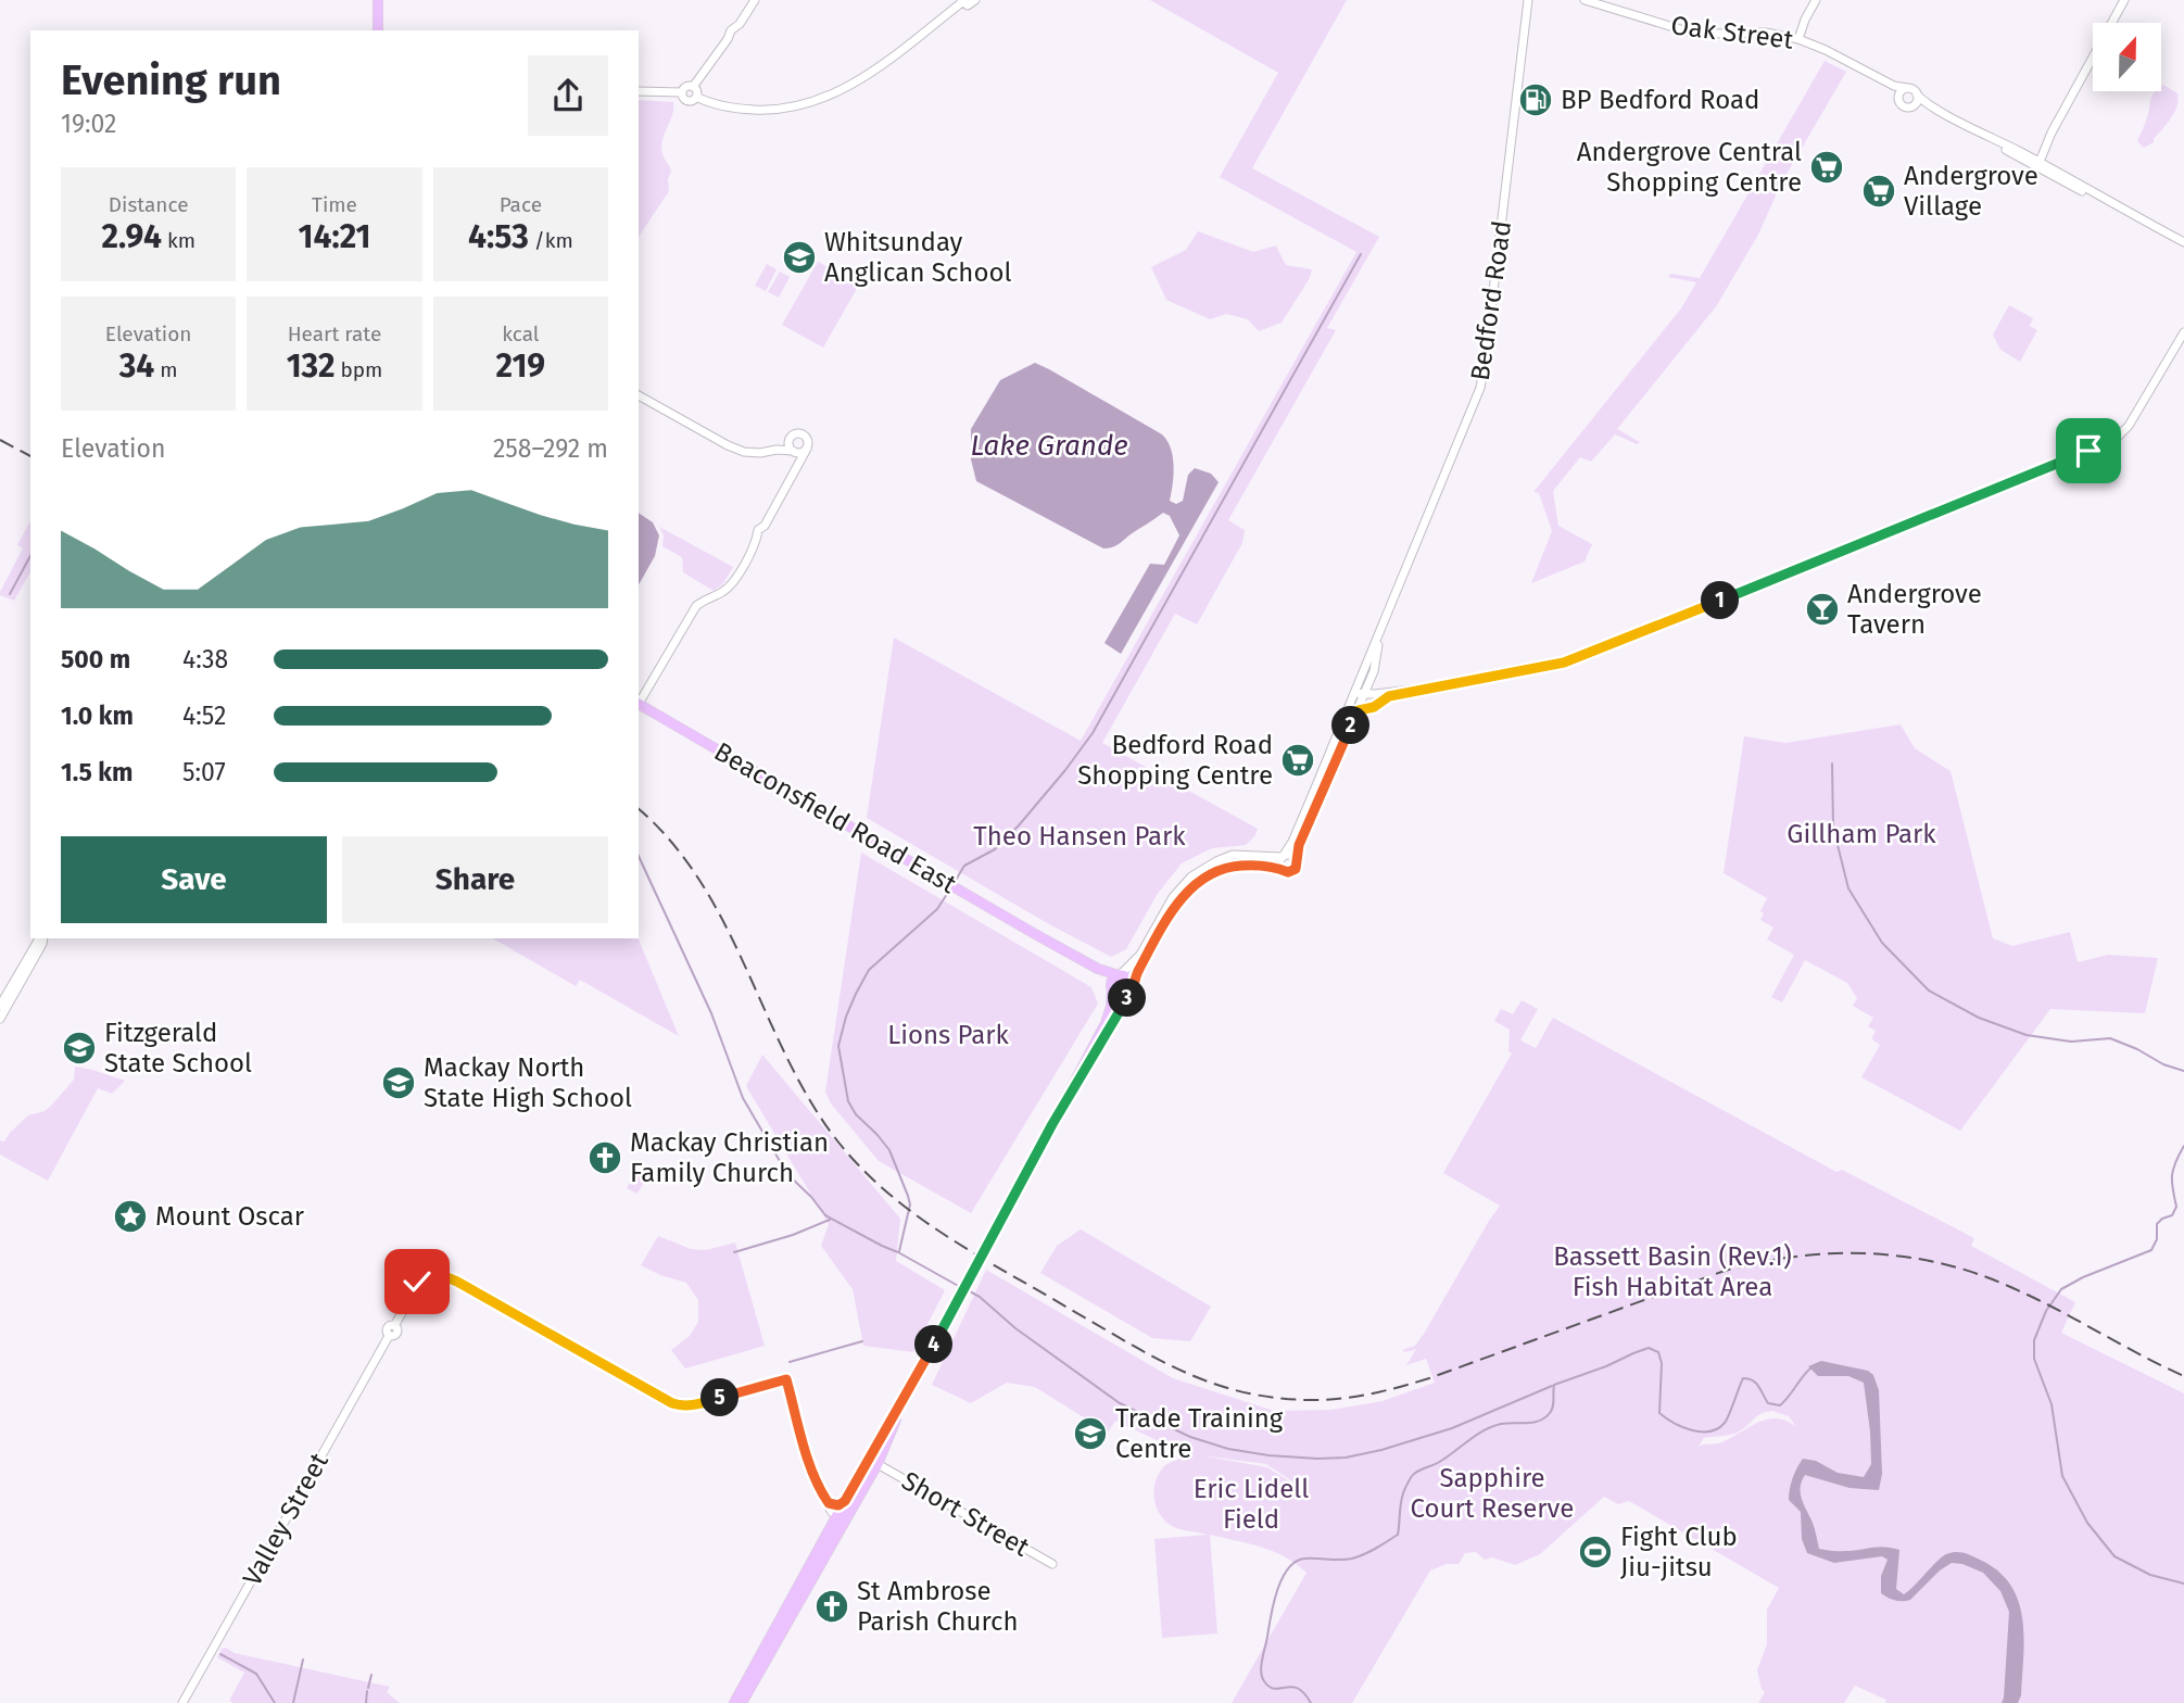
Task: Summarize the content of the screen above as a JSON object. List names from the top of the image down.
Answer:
{
  "streets": {
    "main road": ["Beaconsfield Road East"],
    "street": [
      "Oak Street",
      "Bedford Road",
      "Short Street",
      "Valley Street"
    ]
  },
  "water": ["Lake Grande"],
  "parks": [
    "Gillham Park",
    "Theo Hansen Park",
    "Lions Park",
    "Bassett Basin (Rev.1) Fish Habitat Area",
    "Sapphire Court Reserve",
    "Eric Lidell Field"
  ],
  "places": {
    "fuel station": ["BP Bedford Road"],
    "supermarket": ["Andergrove Central Shopping Centre", "Andergrove Village", "Bedford Road Shopping Centre"],
    "school or university": [
      "Whitsunday Anglican School",
      "Fitzgerald State School",
      "Mackay North State High School",
      "Trade Training Centre"
    ],
    "bar": ["Andergrove Tavern"],
    "church": ["Mackay Christian Family Church", "St Ambrose Parish Church"],
    "place": ["Mount Oscar"],
    "sports": ["Fight Club Jiu-jitsu"]
  },
  "north": "top",
  "page": {
    "heading": ["Evening run", "19:02"],
    "stats": [
      ["Distance", "2.94 km"],
      ["Time", "14:21"],
      ["Pace", "4:53 /km"],
      ["Elevation", "34 m"],
      ["Heart rate", "132 bpm"],
      ["kcal", "219"]
    ],
    "chart": ["Elevation", "258–292 m"],
    "pins": [
      "1",
      "2",
      "3",
      "4",
      "5"
    ],
    "list": [
      {
        "name": "500 m",
        "note": "4:38"
      },
      {
        "name": "1.0 km",
        "note": "4:52"
      },
      {
        "name": "1.5 km",
        "note": "5:07"
      }
    ],
    "buttons": ["Save", "Share"]
  }
}
